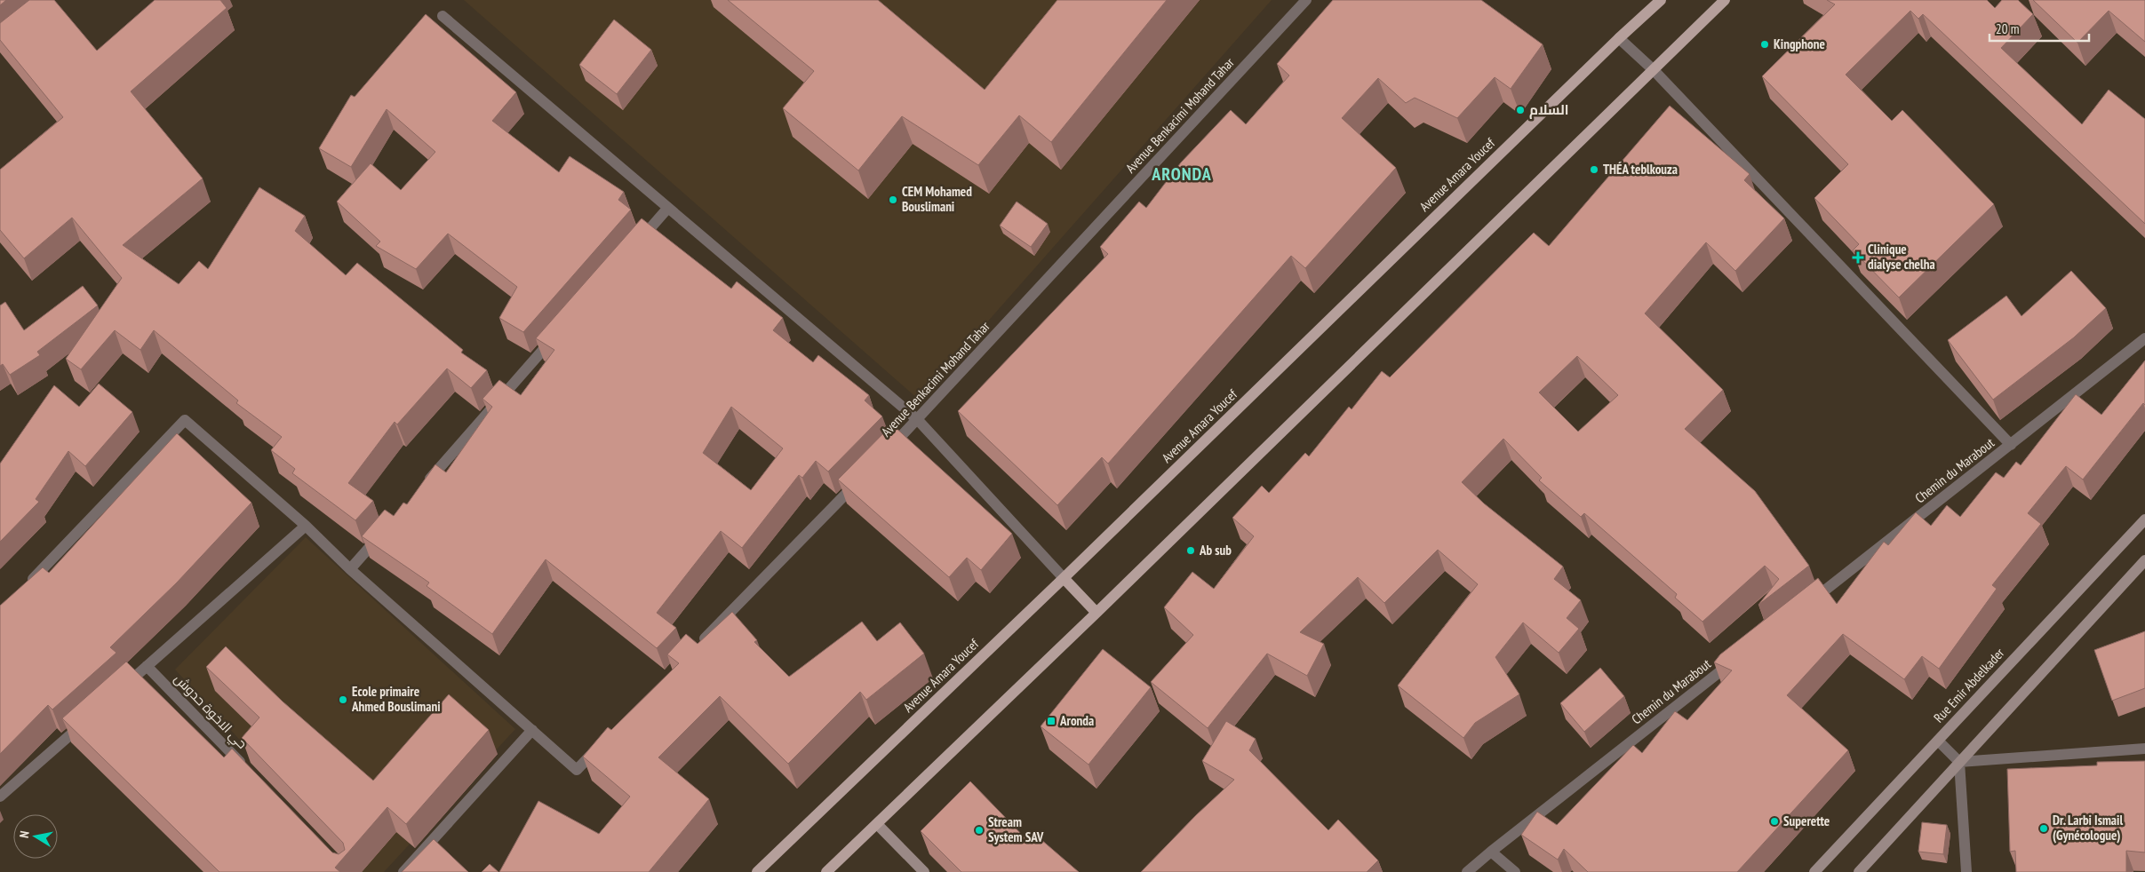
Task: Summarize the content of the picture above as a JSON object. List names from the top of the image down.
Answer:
{
  "streets": {
    "main road": ["Avenue Amara Youcef"],
    "street": [
      "Avenue Benkacimi Mohand Tahar",
      "Chemin du Marabout",
      "Rue Emir Abdelkader",
      "حي الاخوة حدوش"
    ]
  },
  "districts": ["ARONDA"],
  "places": {
    "other": [
      "Kingphone",
      "السلام",
      "THÉA teblkouza",
      "CEM Mohamed Bouslimani",
      "Ab sub",
      "Ecole primaire Ahmed Bouslimani",
      "Superette",
      "Dr. Larbi Ismail (Gynécologue)",
      "Stream System SAV"
    ],
    "health": ["Clinique dialyse chelha"],
    "transit": ["Aronda"]
  },
  "scale_bar": "20 m",
  "north": "left"
}
